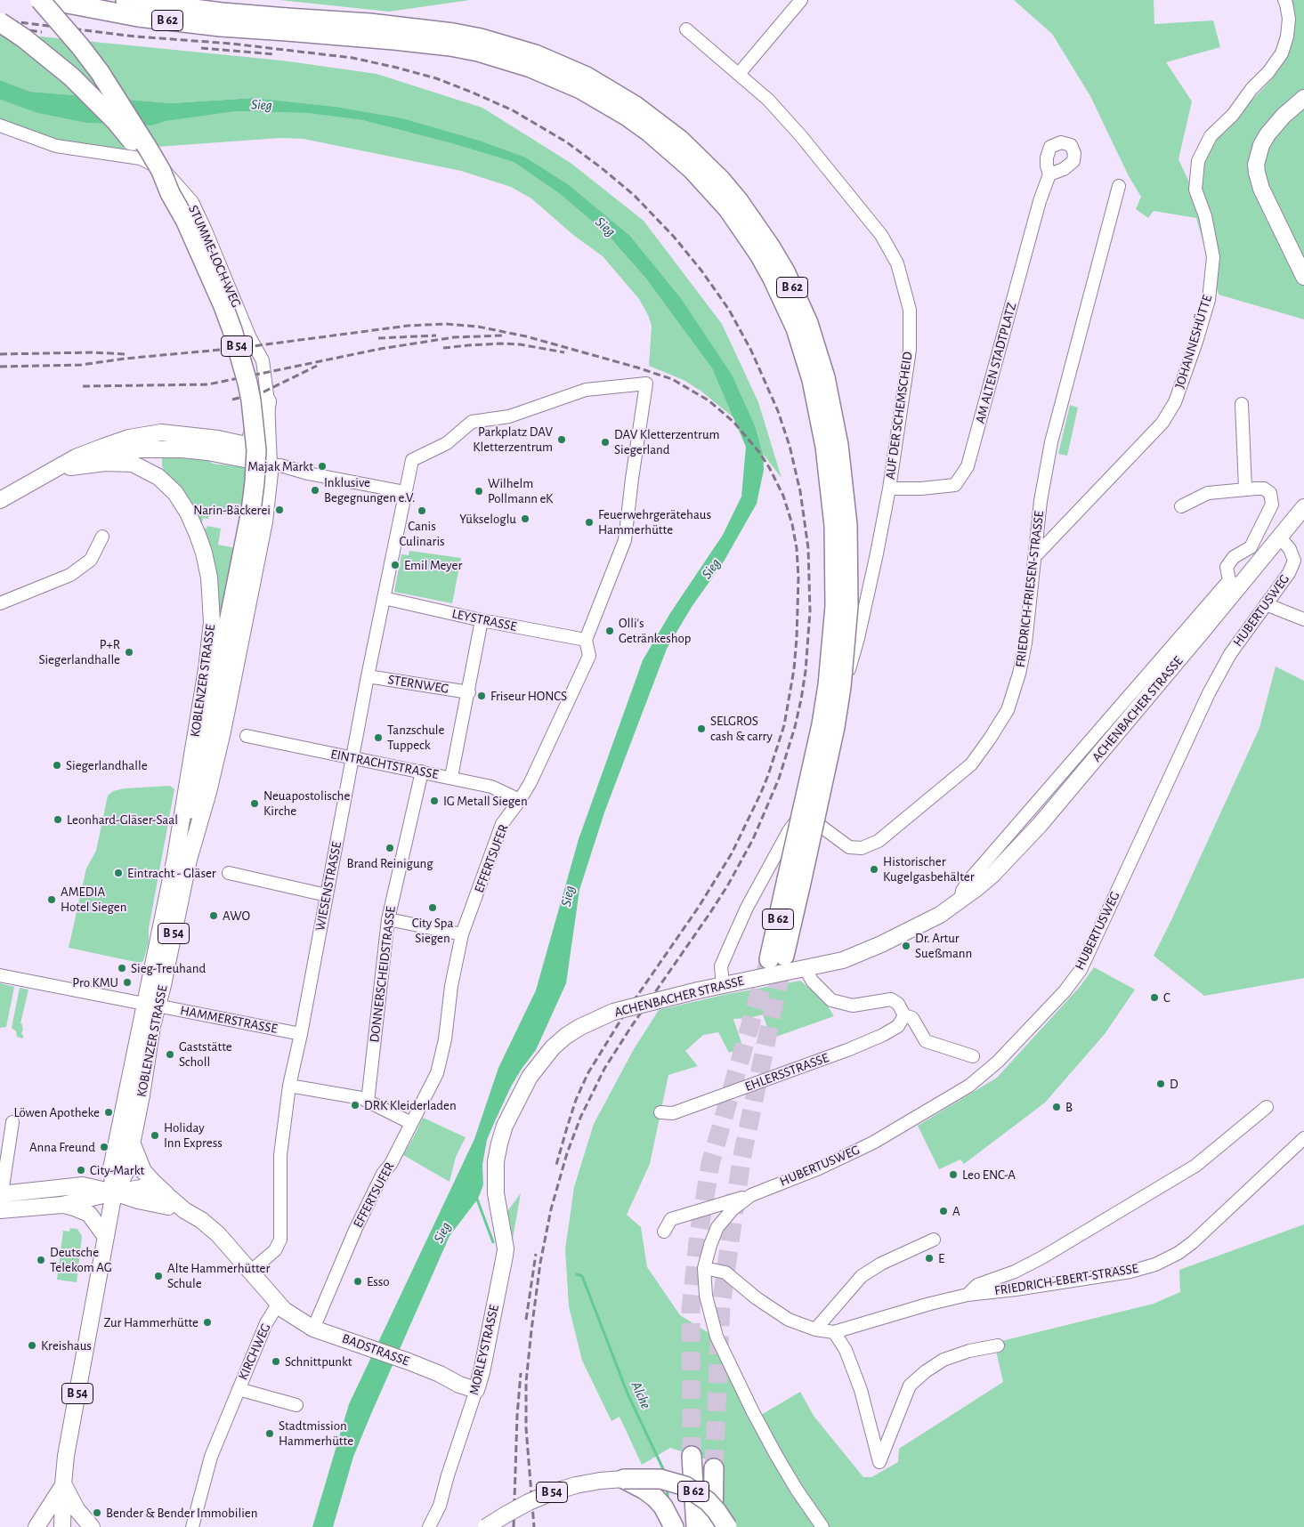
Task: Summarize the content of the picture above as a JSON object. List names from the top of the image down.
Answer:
{
  "streets": {
    "highway": ["B 62", "B 54"],
    "main road": [
      "KOBLENZER STRASSE",
      "ACHENBACHER STRASSE",
      "BADSTRASSE",
      "MORLEYSTRASSE"
    ],
    "street": [
      "STUMME-LOCH-WEG",
      "JOHANNESHÜTTE",
      "AM ALTEN STADTPLATZ",
      "AUF DER SCHEMSCHEID",
      "FRIEDRICH-FRIESEN-STRASSE",
      "HUBERTUSWEG",
      "LEYSTRASSE",
      "STERNWEG",
      "EINTRACHTSTRASSE",
      "EFFERTSUFER",
      "WIESENSTRASSE",
      "DONNERSCHEIDSTRASSE",
      "HAMMERSTRASSE",
      "EHLERSSTRASSE",
      "FRIEDRICH-EBERT-STRASSE",
      "KIRCHWEG"
    ]
  },
  "crossings": [
    ["STUMME-LOCH-WEG", "KOBLENZER STRASSE"],
    ["JOHANNESHÜTTE", "FRIEDRICH-FRIESEN-STRASSE"],
    ["B 54", "KOBLENZER STRASSE"],
    ["AM ALTEN STADTPLATZ", "AUF DER SCHEMSCHEID"],
    ["AUF DER SCHEMSCHEID", "FRIEDRICH-FRIESEN-STRASSE"],
    ["HUBERTUSWEG", "ACHENBACHER STRASSE"],
    ["HUBERTUSWEG", "FRIEDRICH-EBERT-STRASSE"],
    ["LEYSTRASSE", "EFFERTSUFER"],
    ["LEYSTRASSE", "WIESENSTRASSE"],
    ["KOBLENZER STRASSE", "HAMMERSTRASSE"],
    ["STERNWEG", "WIESENSTRASSE"],
    ["ACHENBACHER STRASSE", "MORLEYSTRASSE"],
    ["EINTRACHTSTRASSE", "EFFERTSUFER"],
    ["EINTRACHTSTRASSE", "WIESENSTRASSE"],
    ["EINTRACHTSTRASSE", "DONNERSCHEIDSTRASSE"],
    ["EFFERTSUFER", "WIESENSTRASSE"],
    ["EFFERTSUFER", "BADSTRASSE"],
    ["WIESENSTRASSE", "HAMMERSTRASSE"],
    ["BADSTRASSE", "MORLEYSTRASSE"],
    ["BADSTRASSE", "KIRCHWEG"]
  ],
  "water": ["Sieg", "Alche"],
  "places": [
    "Parkplatz DAV Kletterzentrum",
    "DAV Kletterzentrum Siegerland",
    "Majak Markt",
    "Inklusive Begegnungen e.V.",
    "Wilhelm Pollmann eK",
    "Narin-Bäckerei",
    "Canis Culinaris",
    "Yükseloglu",
    "Feuerwehrgerätehaus Hammerhütte",
    "Emil Meyer",
    "Olli's Getränkeshop",
    "P+R Siegerlandhalle",
    "Friseur HONCS",
    "SELGROS cash & carry",
    "Tanzschule Tuppeck",
    "Siegerlandhalle",
    "IG Metall Siegen",
    "Neuapostolische Kirche",
    "Leonhard-Gläser-Saal",
    "Brand Reinigung",
    "Historischer Kugelgasbehälter",
    "Eintracht - Gläser",
    "AMEDIA Hotel Siegen",
    "City Spa Siegen",
    "AWO",
    "Dr. Artur Sueßmann",
    "Sieg-Treuhand",
    "Pro KMU",
    "C",
    "Gaststätte Scholl",
    "D",
    "DRK Kleiderladen",
    "B",
    "Löwen Apotheke",
    "Holiday Inn Express",
    "Anna Freund",
    "City-Markt",
    "Leo ENC-A",
    "A",
    "E",
    "Deutsche Telekom AG",
    "Alte Hammerhütter Schule",
    "Esso",
    "Zur Hammerhütte",
    "Kreishaus",
    "Schnittpunkt",
    "Stadtmission Hammerhütte",
    "Bender & Bender Immobilien"
  ]
}
